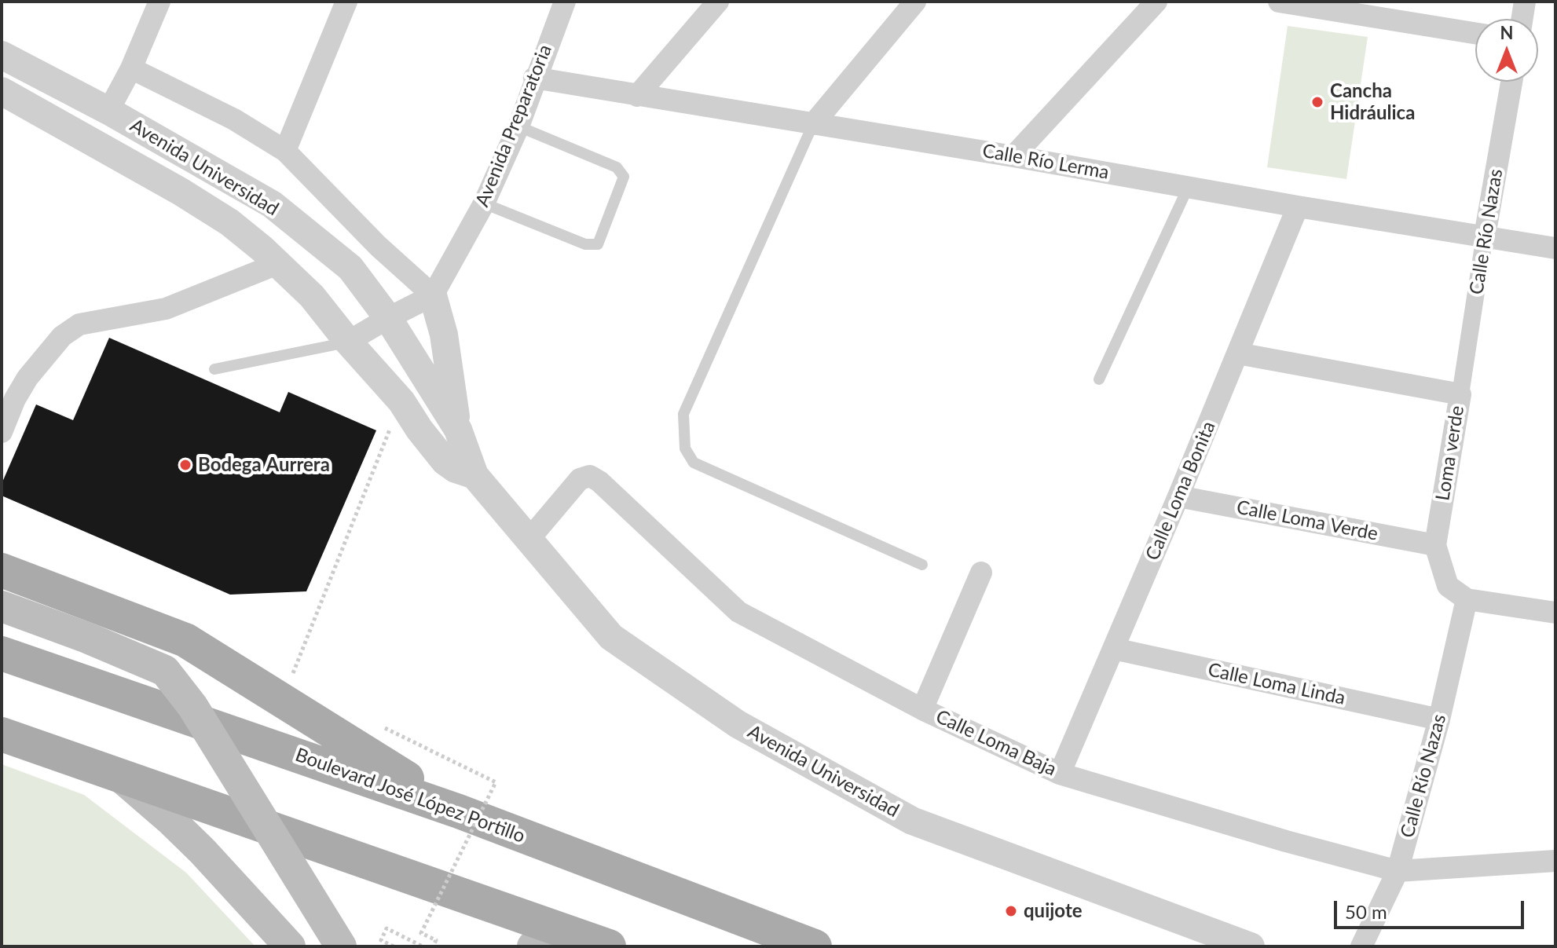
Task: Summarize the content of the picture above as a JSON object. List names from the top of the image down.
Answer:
{
  "streets": {
    "main road": ["Boulevard José López Portillo"],
    "street": [
      "Avenida Preparatoria",
      "Calle Río Lerma",
      "Avenida Universidad",
      "Calle Río Nazas",
      "Loma verde",
      "Calle Loma Bonita",
      "Calle Loma Verde",
      "Calle Loma Linda",
      "Calle Loma Baja"
    ]
  },
  "crossings": [
    ["Avenida Preparatoria", "Calle Río Lerma"],
    ["Calle Río Lerma", "Calle Río Nazas"],
    ["Calle Río Lerma", "Calle Loma Bonita"],
    ["Avenida Universidad", "Calle Loma Baja"],
    ["Calle Río Nazas", "Loma verde"],
    ["Calle Río Nazas", "Calle Loma Linda"],
    ["Calle Río Nazas", "Calle Loma Baja"],
    ["Loma verde", "Calle Loma Bonita"],
    ["Loma verde", "Calle Loma Verde"],
    ["Calle Loma Bonita", "Calle Loma Verde"],
    ["Calle Loma Bonita", "Calle Loma Linda"],
    ["Calle Loma Bonita", "Calle Loma Baja"]
  ],
  "places": ["Cancha Hidráulica", "Bodega Aurrera", "quijote"],
  "scale_bar": "50 m",
  "north": "top"
}
